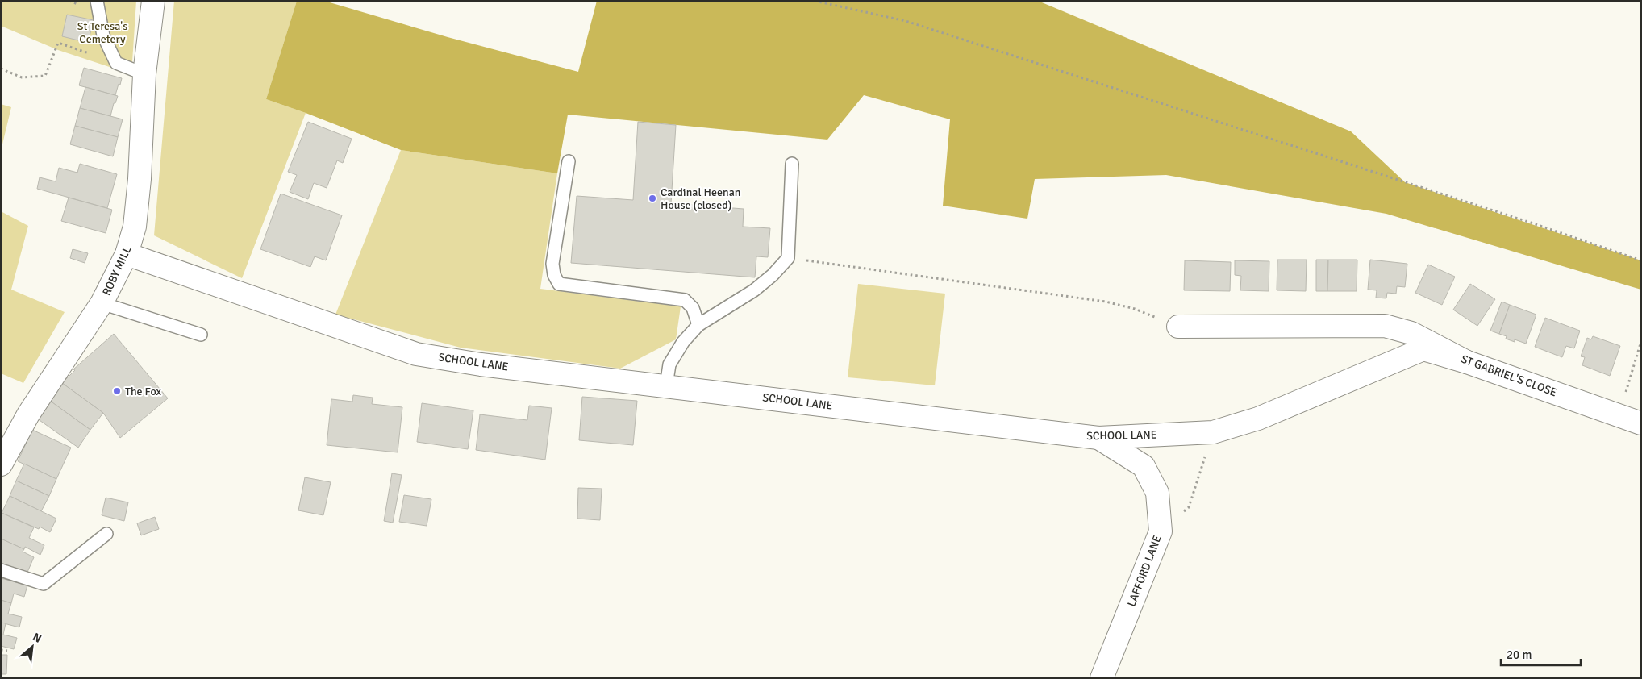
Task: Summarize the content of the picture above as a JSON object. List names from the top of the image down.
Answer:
{
  "streets": {
    "street": [
      "ROBY MILL",
      "SCHOOL LANE",
      "ST GABRIEL'S CLOSE",
      "LAFFORD LANE"
    ]
  },
  "crossings": [
    ["ROBY MILL", "SCHOOL LANE"],
    ["SCHOOL LANE", "ST GABRIEL'S CLOSE"],
    ["SCHOOL LANE", "LAFFORD LANE"]
  ],
  "parks": ["St Teresa's Cemetery"],
  "places": ["Cardinal Heenan House (closed)", "The Fox"],
  "scale_bar": "20 m",
  "north": "top right"
}
